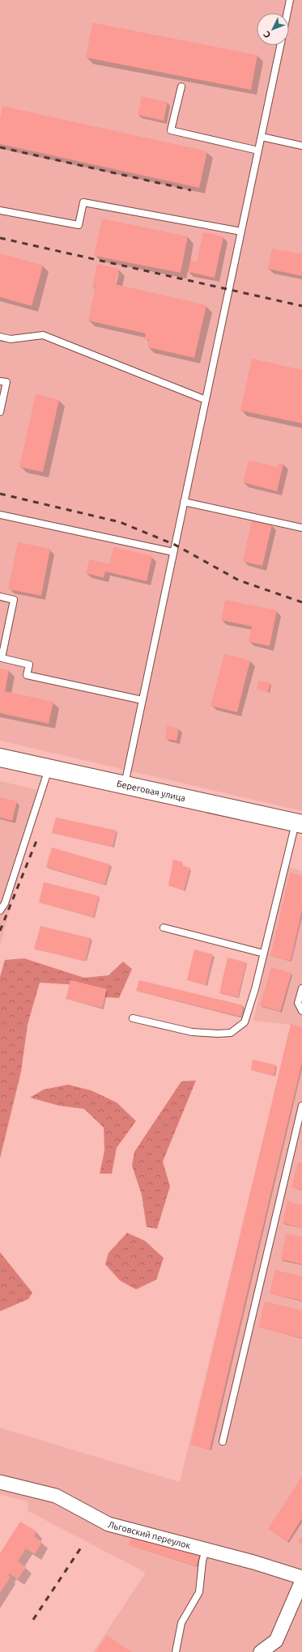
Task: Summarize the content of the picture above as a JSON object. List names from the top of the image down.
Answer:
{
  "streets": {
    "street": ["Береговая улица", "Льговский переулок"]
  },
  "north": "bottom left"
}
